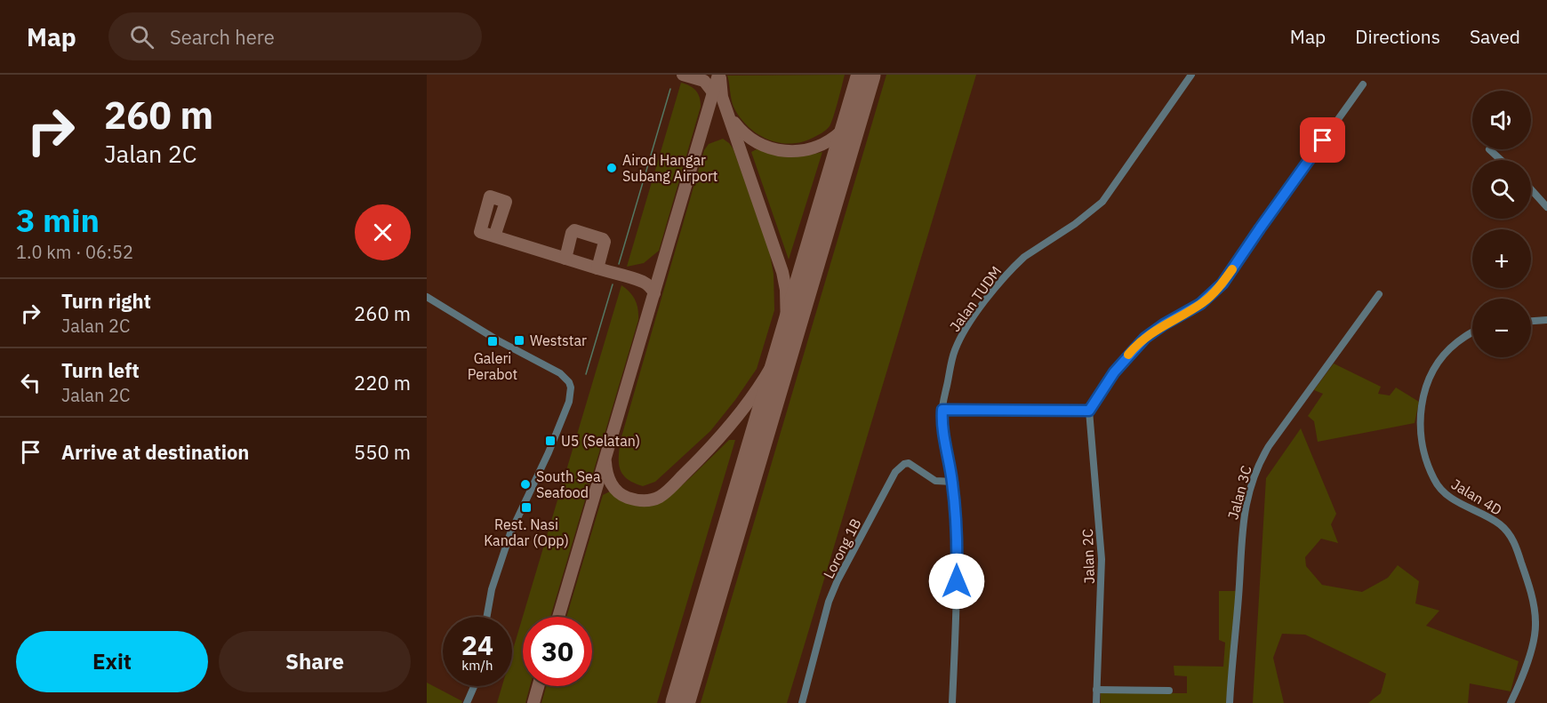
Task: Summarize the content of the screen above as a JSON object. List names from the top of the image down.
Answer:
{
  "streets": {
    "street": [
      "Jalan TUDM",
      "Jalan 3C",
      "Jalan 4D",
      "Lorong 1B",
      "Jalan 2C"
    ]
  },
  "crossings": [
    ["Jalan TUDM", "Lorong 1B"]
  ],
  "places": {
    "other": ["Airod Hangar Subang Airport", "South Sea Seafood"],
    "transit": [
      "Weststar",
      "Galeri Perabot",
      "U5 (Selatan)",
      "Rest. Nasi Kandar (Opp)"
    ]
  },
  "page": {
    "header": "Map",
    "search": "Search here",
    "nav": ["Map", "Directions", "Saved"],
    "turn": ["260 m", "Jalan 2C"],
    "map_buttons": ["+", "−"],
    "heading": ["3 min", "1.0 km · 06:52"],
    "list": [
      {
        "name": "Turn right",
        "note": "Jalan 2C",
        "value": "260 m"
      },
      {
        "name": "Turn left",
        "note": "Jalan 2C",
        "value": "220 m"
      },
      {
        "name": "Arrive at destination",
        "value": "550 m"
      }
    ],
    "speed": "24 km/h",
    "limit": "30",
    "buttons": ["Exit", "Share"]
  }
}
